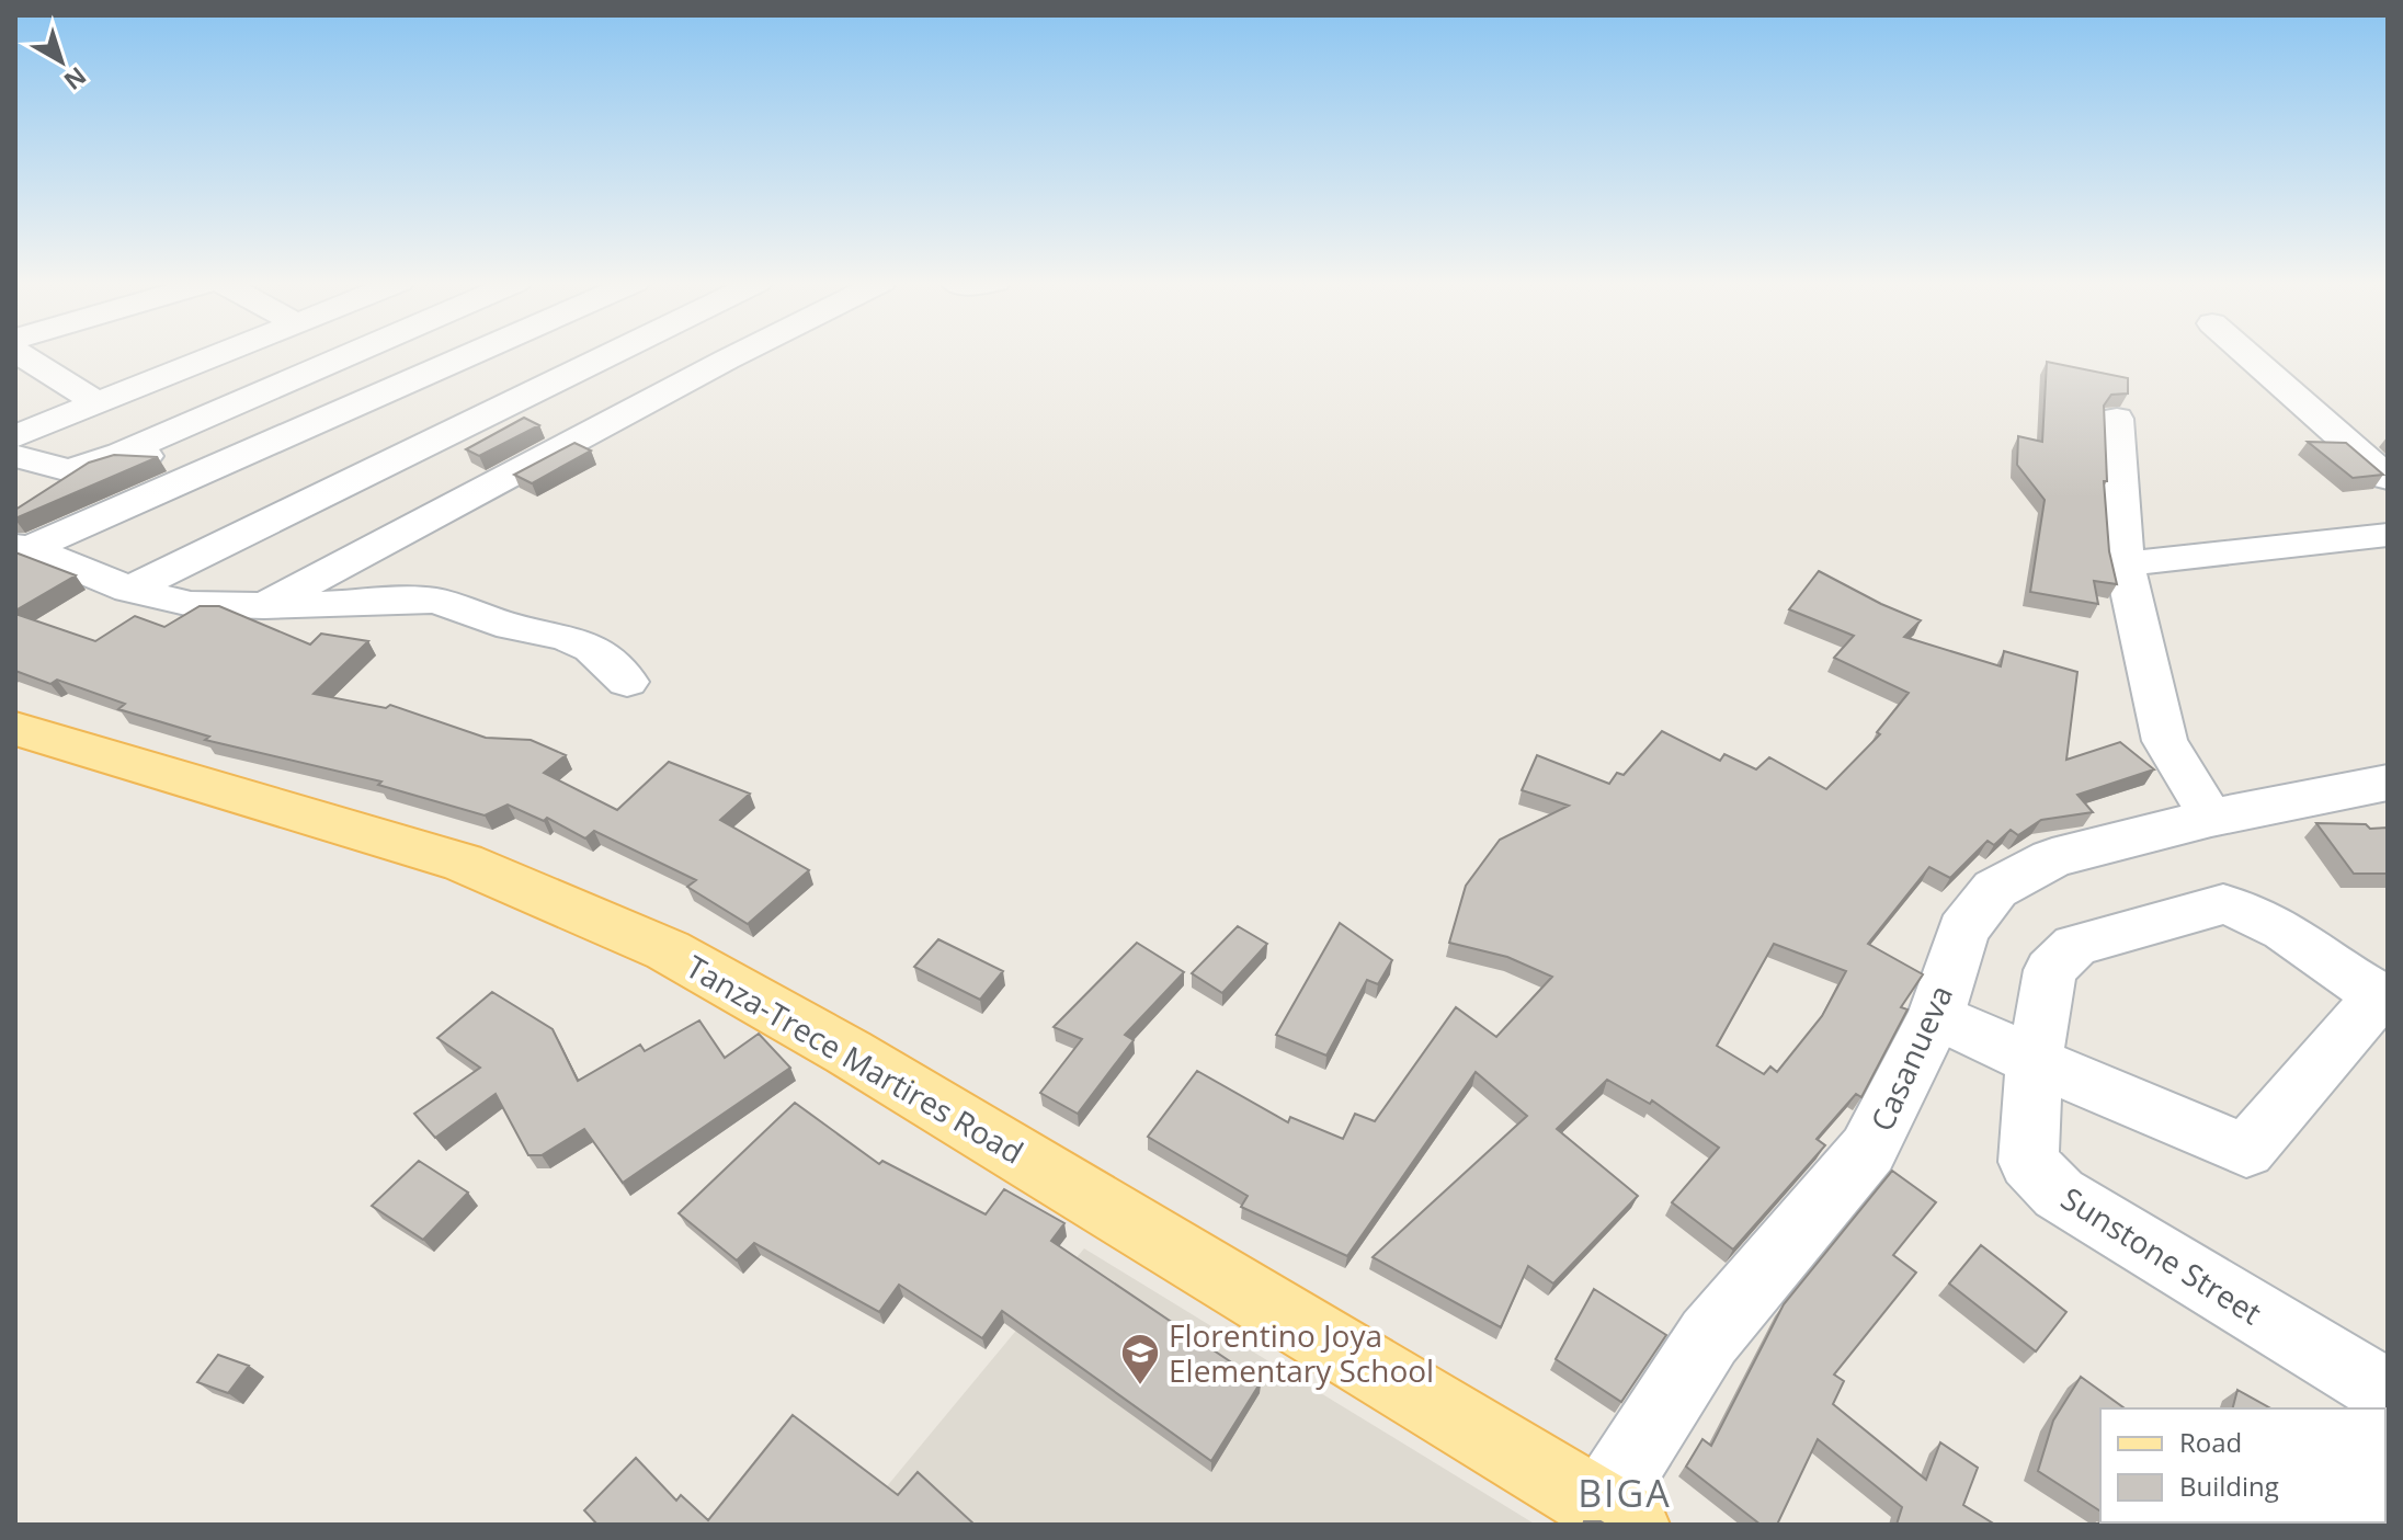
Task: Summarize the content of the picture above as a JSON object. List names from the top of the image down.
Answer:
{
  "streets": {
    "main road": ["Tanza-Trece Martires Road"],
    "street": ["Casanueva", "Sunstone Street"]
  },
  "crossings": [
    ["Casanueva", "Tanza-Trece Martires Road"]
  ],
  "districts": ["BIGA"],
  "places": {
    "school or university": ["Florentino Joya Elementary School"]
  },
  "legend": ["Road", "Building"],
  "north": "bottom right"
}
